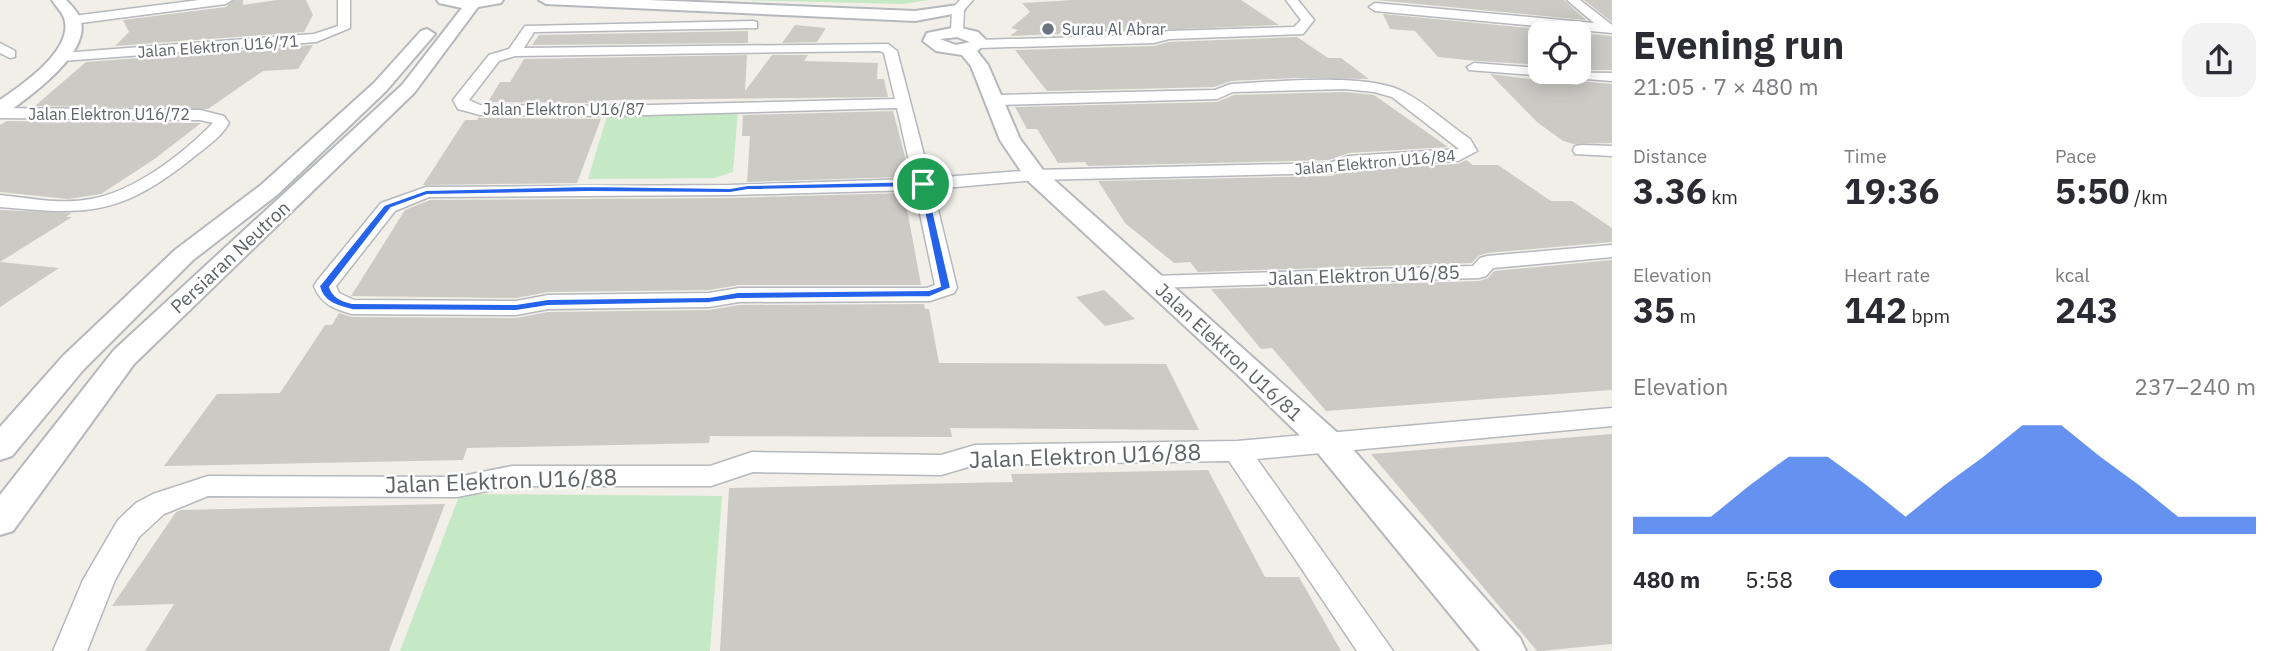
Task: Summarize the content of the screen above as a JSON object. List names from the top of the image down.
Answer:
{
  "streets": {
    "street": [
      "Jalan Elektron U16/71",
      "Jalan Elektron U16/87",
      "Jalan Elektron U16/72",
      "Jalan Elektron U16/84",
      "Persiaran Neutron",
      "Jalan Elektron U16/85",
      "Jalan Elektron U16/81",
      "Jalan Elektron U16/88"
    ]
  },
  "crossings": [
    ["Jalan Elektron U16/84", "Jalan Elektron U16/81"],
    ["Jalan Elektron U16/85", "Jalan Elektron U16/81"],
    ["Jalan Elektron U16/81", "Jalan Elektron U16/88"]
  ],
  "places": ["Surau Al Abrar"],
  "page": {
    "heading": ["Evening run", "21:05 · 7 × 480 m"],
    "stats": [
      ["Distance", "3.36 km"],
      ["Time", "19:36"],
      ["Pace", "5:50 /km"],
      ["Elevation", "35 m"],
      ["Heart rate", "142 bpm"],
      ["kcal", "243"]
    ],
    "chart": ["Elevation", "237–240 m"],
    "list": [
      {
        "name": "480 m",
        "note": "5:58"
      }
    ]
  }
}
